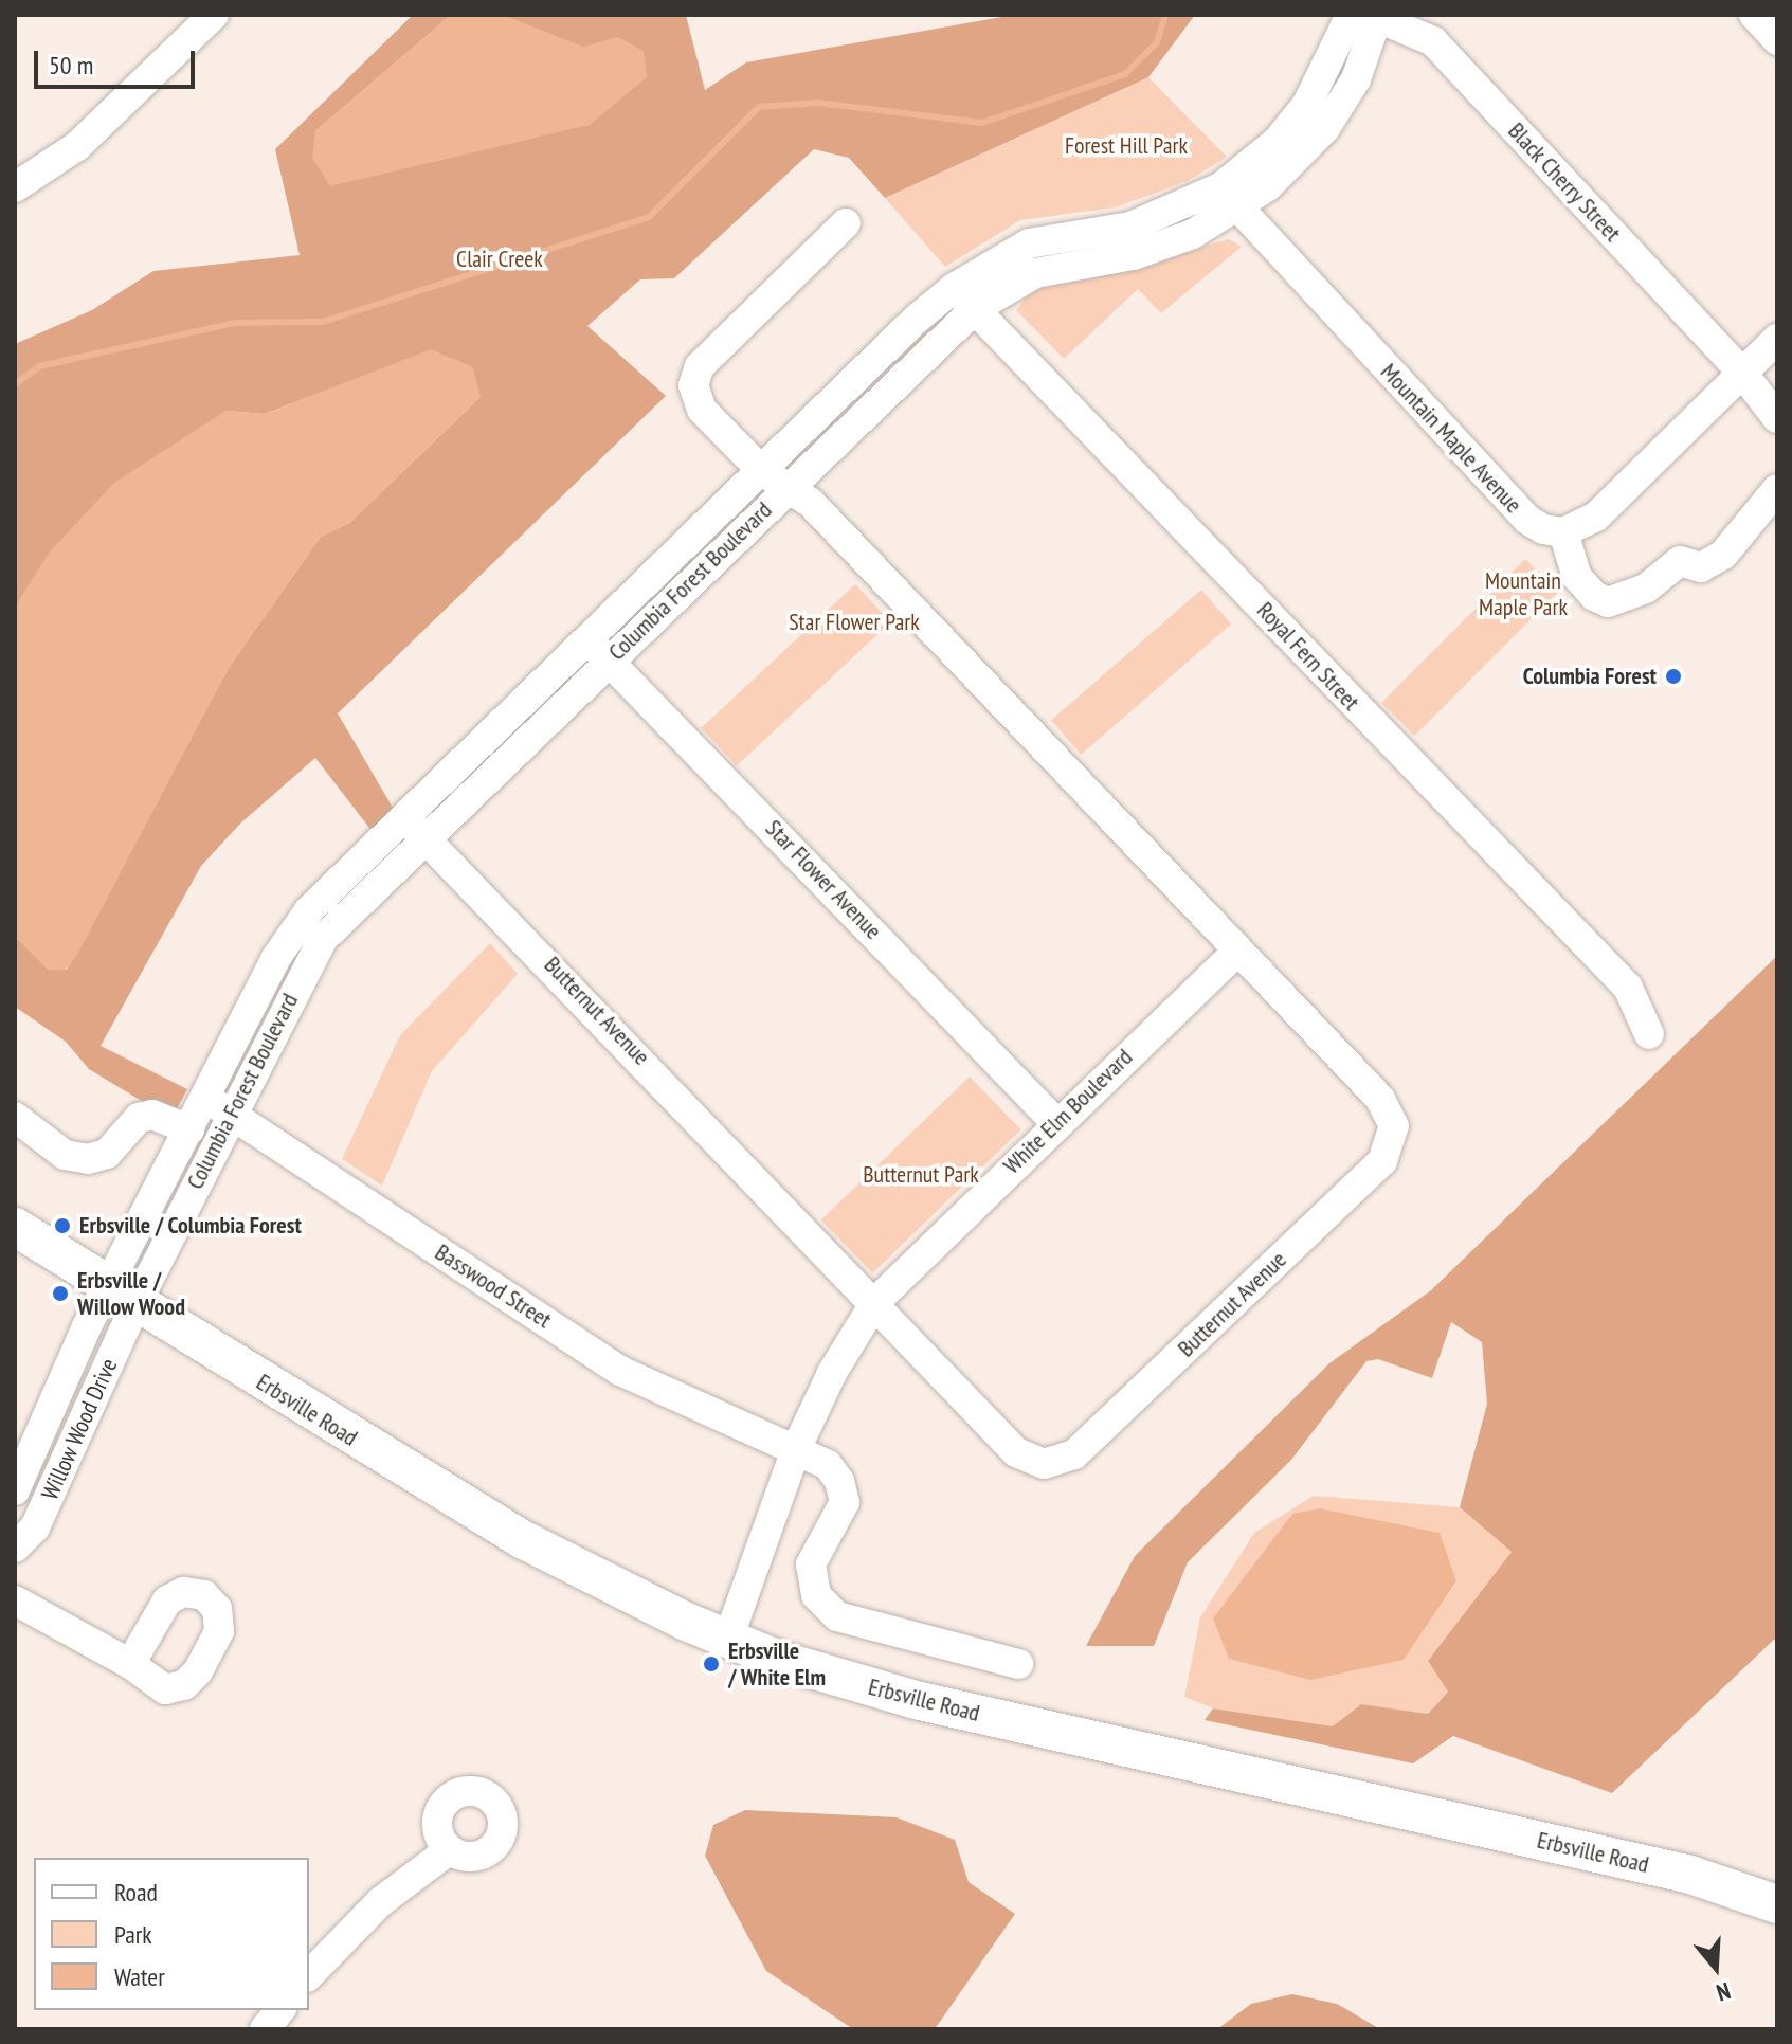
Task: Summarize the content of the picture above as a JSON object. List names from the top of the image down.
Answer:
{
  "streets": {
    "main road": ["Erbsville Road"],
    "street": [
      "Black Cherry Street",
      "Mountain Maple Avenue",
      "Columbia Forest Boulevard",
      "Royal Fern Street",
      "Star Flower Avenue",
      "Butternut Avenue",
      "White Elm Boulevard",
      "Basswood Street",
      "Willow Wood Drive"
    ]
  },
  "crossings": [
    ["Black Cherry Street", "Columbia Forest Boulevard"],
    ["Mountain Maple Avenue", "Columbia Forest Boulevard"],
    ["Columbia Forest Boulevard", "Royal Fern Street"],
    ["Columbia Forest Boulevard", "Star Flower Avenue"],
    ["Columbia Forest Boulevard", "Butternut Avenue"],
    ["Columbia Forest Boulevard", "Basswood Street"],
    ["Columbia Forest Boulevard", "Erbsville Road"],
    ["Columbia Forest Boulevard", "Willow Wood Drive"],
    ["Star Flower Avenue", "White Elm Boulevard"],
    ["Butternut Avenue", "White Elm Boulevard"],
    ["White Elm Boulevard", "Basswood Street"],
    ["White Elm Boulevard", "Erbsville Road"],
    ["Erbsville Road", "Willow Wood Drive"]
  ],
  "parks": [
    "Forest Hill Park",
    "Clair Creek",
    "Mountain Maple Park",
    "Star Flower Park",
    "Butternut Park"
  ],
  "places": [
    "Columbia Forest",
    "Erbsville / Columbia Forest",
    "Erbsville / Willow Wood",
    "Erbsville / White Elm"
  ],
  "legend": ["Road", "Park", "Water"],
  "scale_bar": "50 m",
  "north": "bottom"
}
